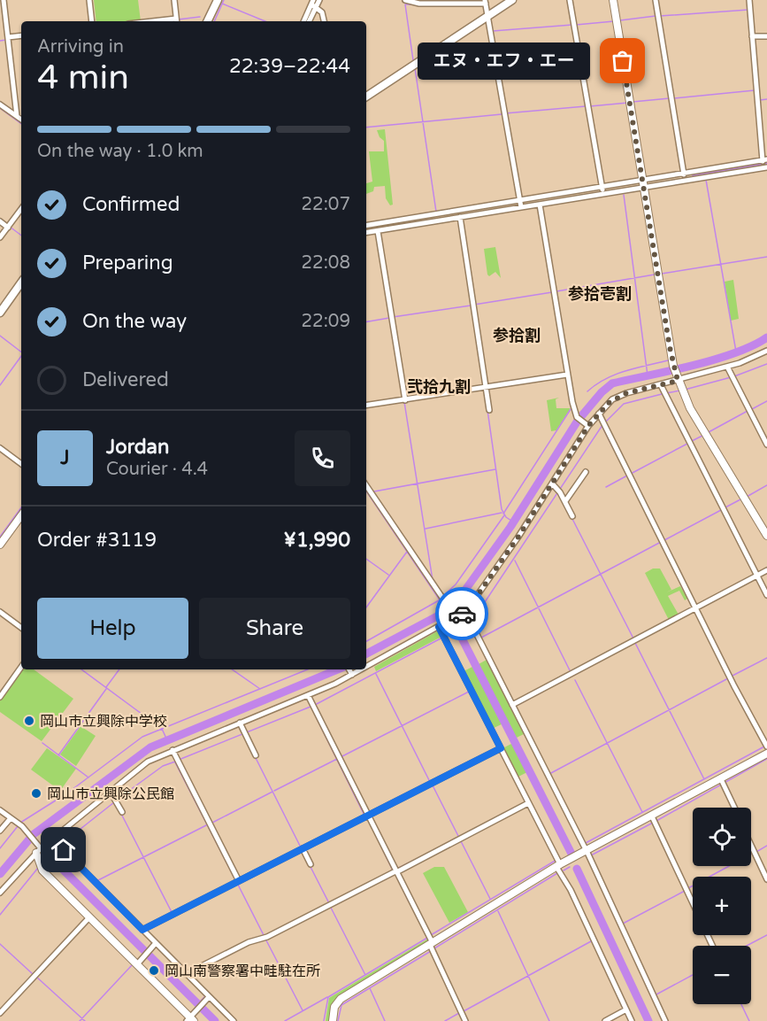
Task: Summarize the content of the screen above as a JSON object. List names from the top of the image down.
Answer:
{
  "districts": ["参拾壱割", "参拾割", "弐拾九割"],
  "places": [
    "エヌ・エフ・エー",
    "岡山市立興除中学校",
    "岡山市立興除公民館",
    "岡山南警察署中畦駐在所"
  ],
  "page": {
    "heading": ["4 min", "Arriving in", "22:39–22:44"],
    "panel": [
      "Jordan",
      "Courier · 4.4",
      "Order #3119",
      "¥1,990"
    ],
    "bubble": "エヌ・エフ・エー",
    "bar": "On the way · 1.0 km",
    "list": [
      ["Confirmed", "22:07"],
      ["Preparing", "22:08"],
      ["On the way", "22:09"],
      "Delivered"
    ],
    "round": "J",
    "buttons": ["Help", "Share"],
    "map_buttons": ["+", "−"]
  }
}
